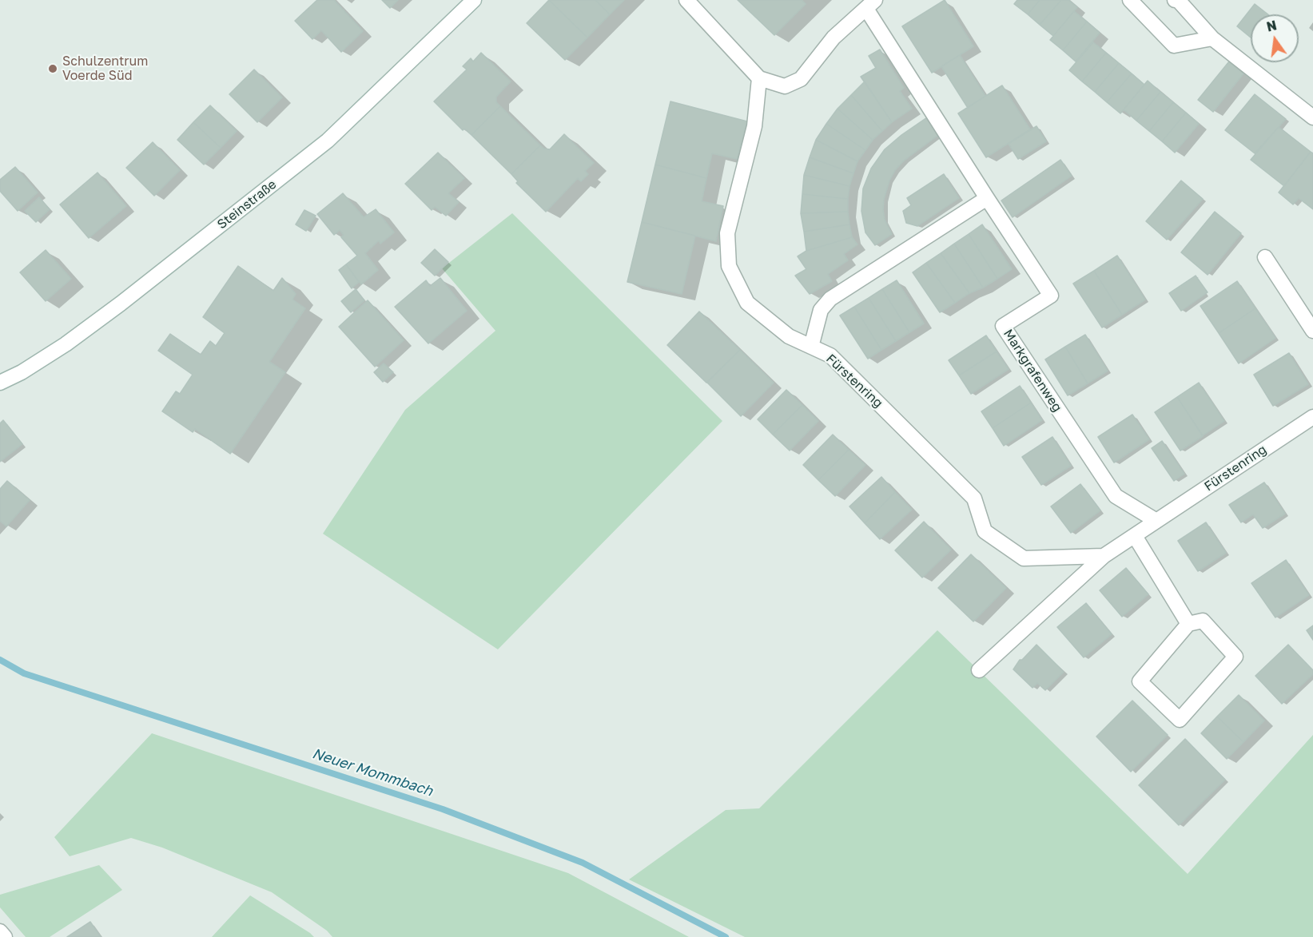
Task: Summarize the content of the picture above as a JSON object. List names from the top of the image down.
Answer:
{
  "streets": {
    "street": ["Steinstraße", "Markgrafenweg", "Fürstenring"]
  },
  "crossings": [
    ["Markgrafenweg", "Fürstenring"]
  ],
  "water": ["Neuer Mommbach"],
  "places": ["Schulzentrum Voerde Süd"],
  "north": "top"
}
